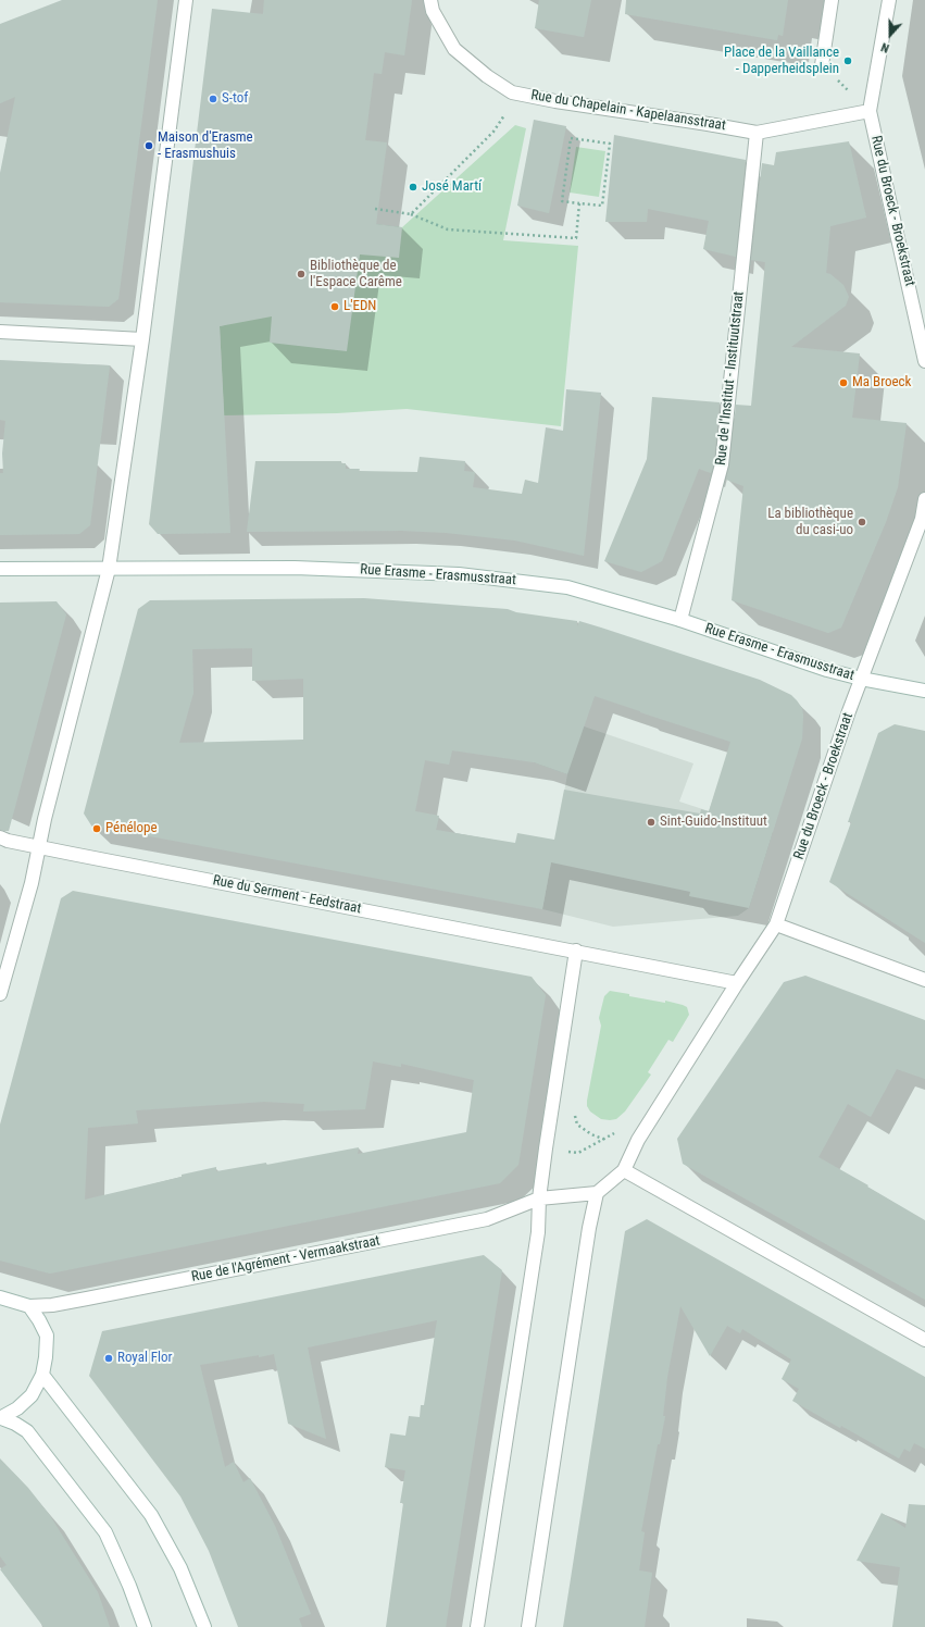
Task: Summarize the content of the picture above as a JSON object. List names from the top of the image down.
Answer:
{
  "streets": {
    "street": [
      "Rue du Chapelain - Kapelaansstraat",
      "Rue du Broeck - Broekstraat",
      "Rue de l'Institut - Instituutstraat",
      "Rue Erasme - Erasmusstraat",
      "Rue du Serment - Eedstraat",
      "Rue de l'Agrément - Vermaakstraat"
    ]
  },
  "crossings": [
    ["Rue du Chapelain - Kapelaansstraat", "Rue du Broeck - Broekstraat"],
    ["Rue du Chapelain - Kapelaansstraat", "Rue de l'Institut - Instituutstraat"],
    ["Rue du Broeck - Broekstraat", "Rue Erasme - Erasmusstraat"],
    ["Rue du Broeck - Broekstraat", "Rue du Serment - Eedstraat"],
    ["Rue de l'Institut - Instituutstraat", "Rue Erasme - Erasmusstraat"]
  ],
  "places": [
    "Place de la Vaillance - Dapperheidsplein",
    "S-tof",
    "Maison d'Erasme - Erasmushuis",
    "José Martí",
    "Bibliothèque de l'Espace Carême",
    "L'EDN",
    "Ma Broeck",
    "La bibliothèque du casi-uo",
    "Sint-Guido-Instituut",
    "Pénélope",
    "Royal Flor"
  ],
  "north": "bottom"
}
